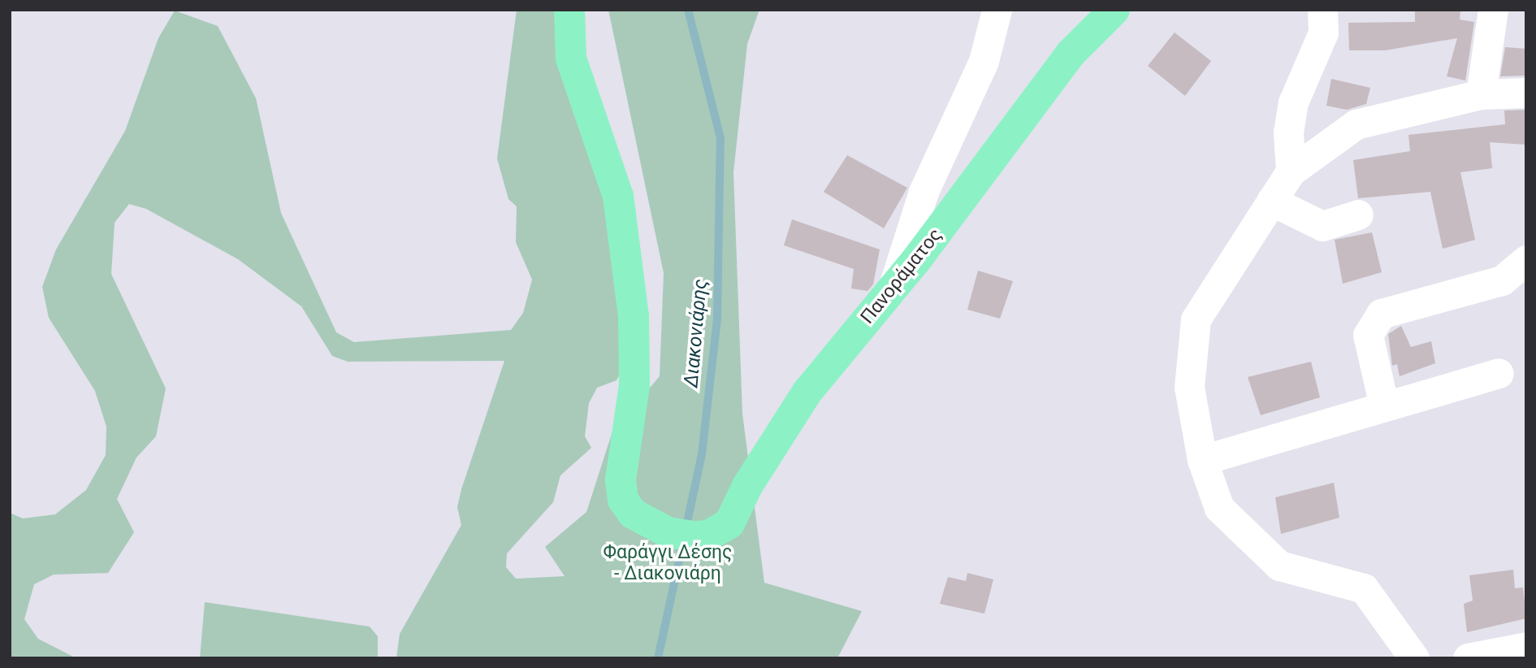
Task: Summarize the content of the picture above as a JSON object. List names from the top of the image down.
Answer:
{
  "streets": {
    "main road": ["Πανοράματος"]
  },
  "water": ["Διακονιάρης"],
  "parks": ["Φαράγγι Δέσης - Διακονιάρη"]
}
